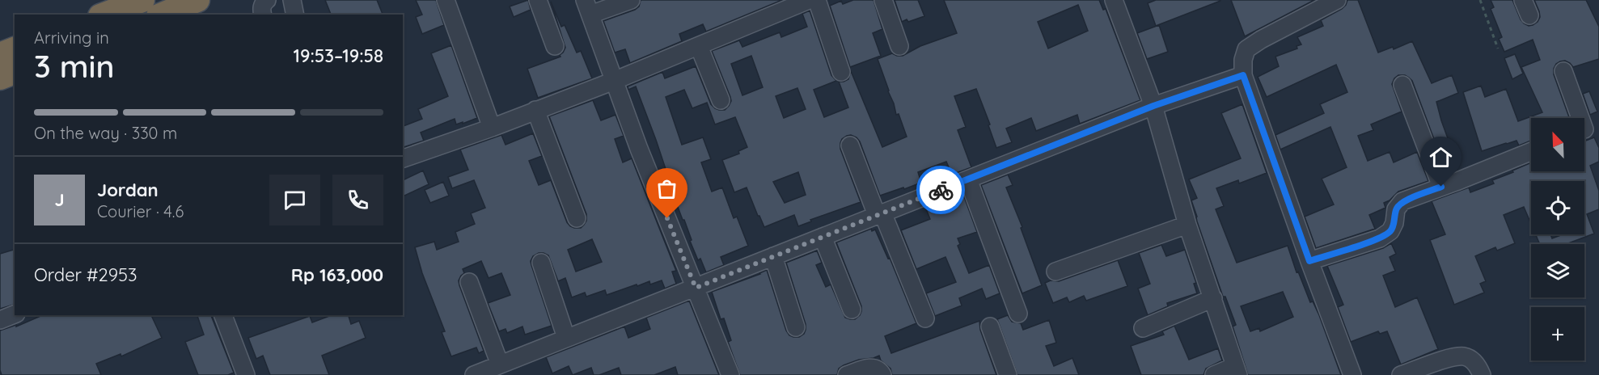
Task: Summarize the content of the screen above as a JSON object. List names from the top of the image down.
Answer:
{
  "north": "top left",
  "page": {
    "heading": ["3 min", "Arriving in", "19:53–19:58"],
    "panel": [
      "Jordan",
      "Courier · 4.6",
      "Order #2953",
      "Rp 163,000"
    ],
    "bar": "On the way · 330 m",
    "map_buttons": "+",
    "round": "J"
  }
}
